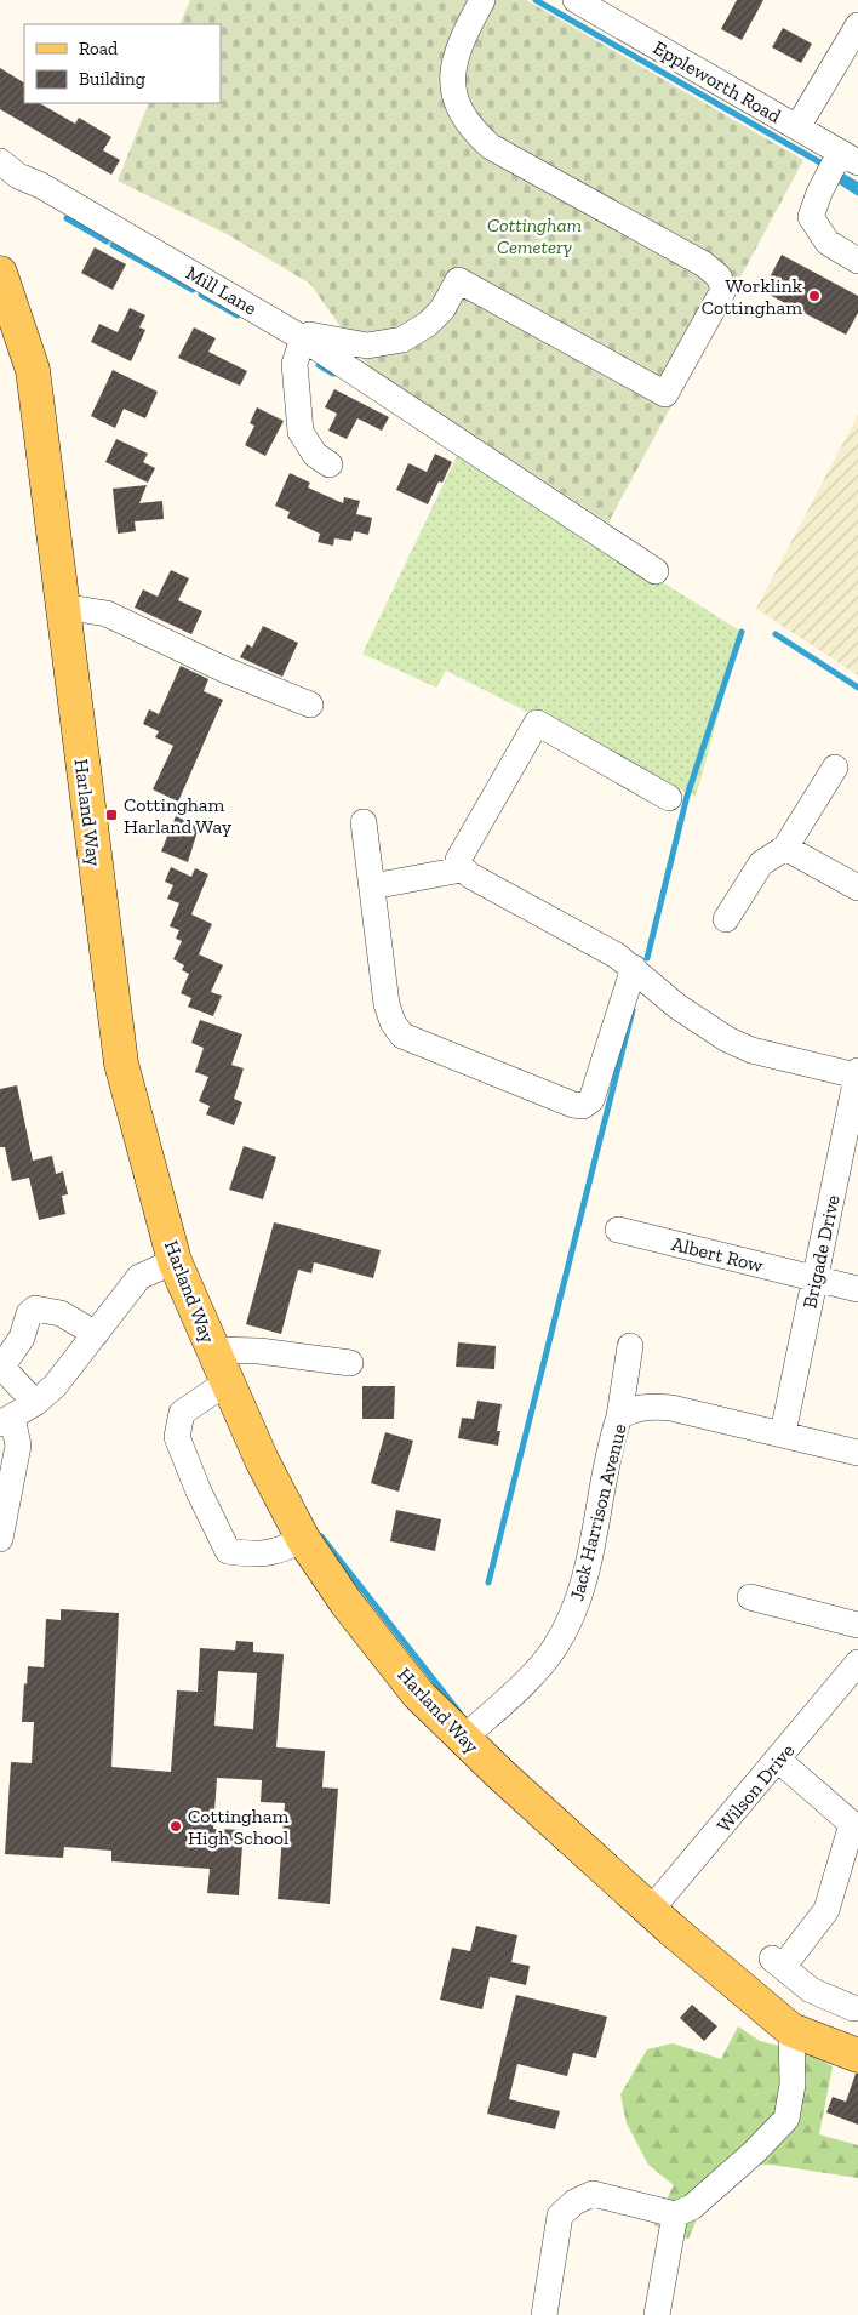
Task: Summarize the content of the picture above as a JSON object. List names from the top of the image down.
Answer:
{
  "streets": {
    "main road": ["Harland Way"],
    "street": [
      "Eppleworth Road",
      "Mill Lane",
      "Brigade Drive",
      "Albert Row",
      "Jack Harrison Avenue",
      "Wilson Drive"
    ]
  },
  "crossings": [
    ["Harland Way", "Jack Harrison Avenue"],
    ["Harland Way", "Wilson Drive"],
    ["Brigade Drive", "Albert Row"],
    ["Brigade Drive", "Jack Harrison Avenue"]
  ],
  "parks": ["Cottingham Cemetery"],
  "places": {
    "other": ["Worklink Cottingham", "Cottingham High School"],
    "transit": ["Cottingham Harland Way"]
  },
  "legend": ["Road", "Building"]
}
